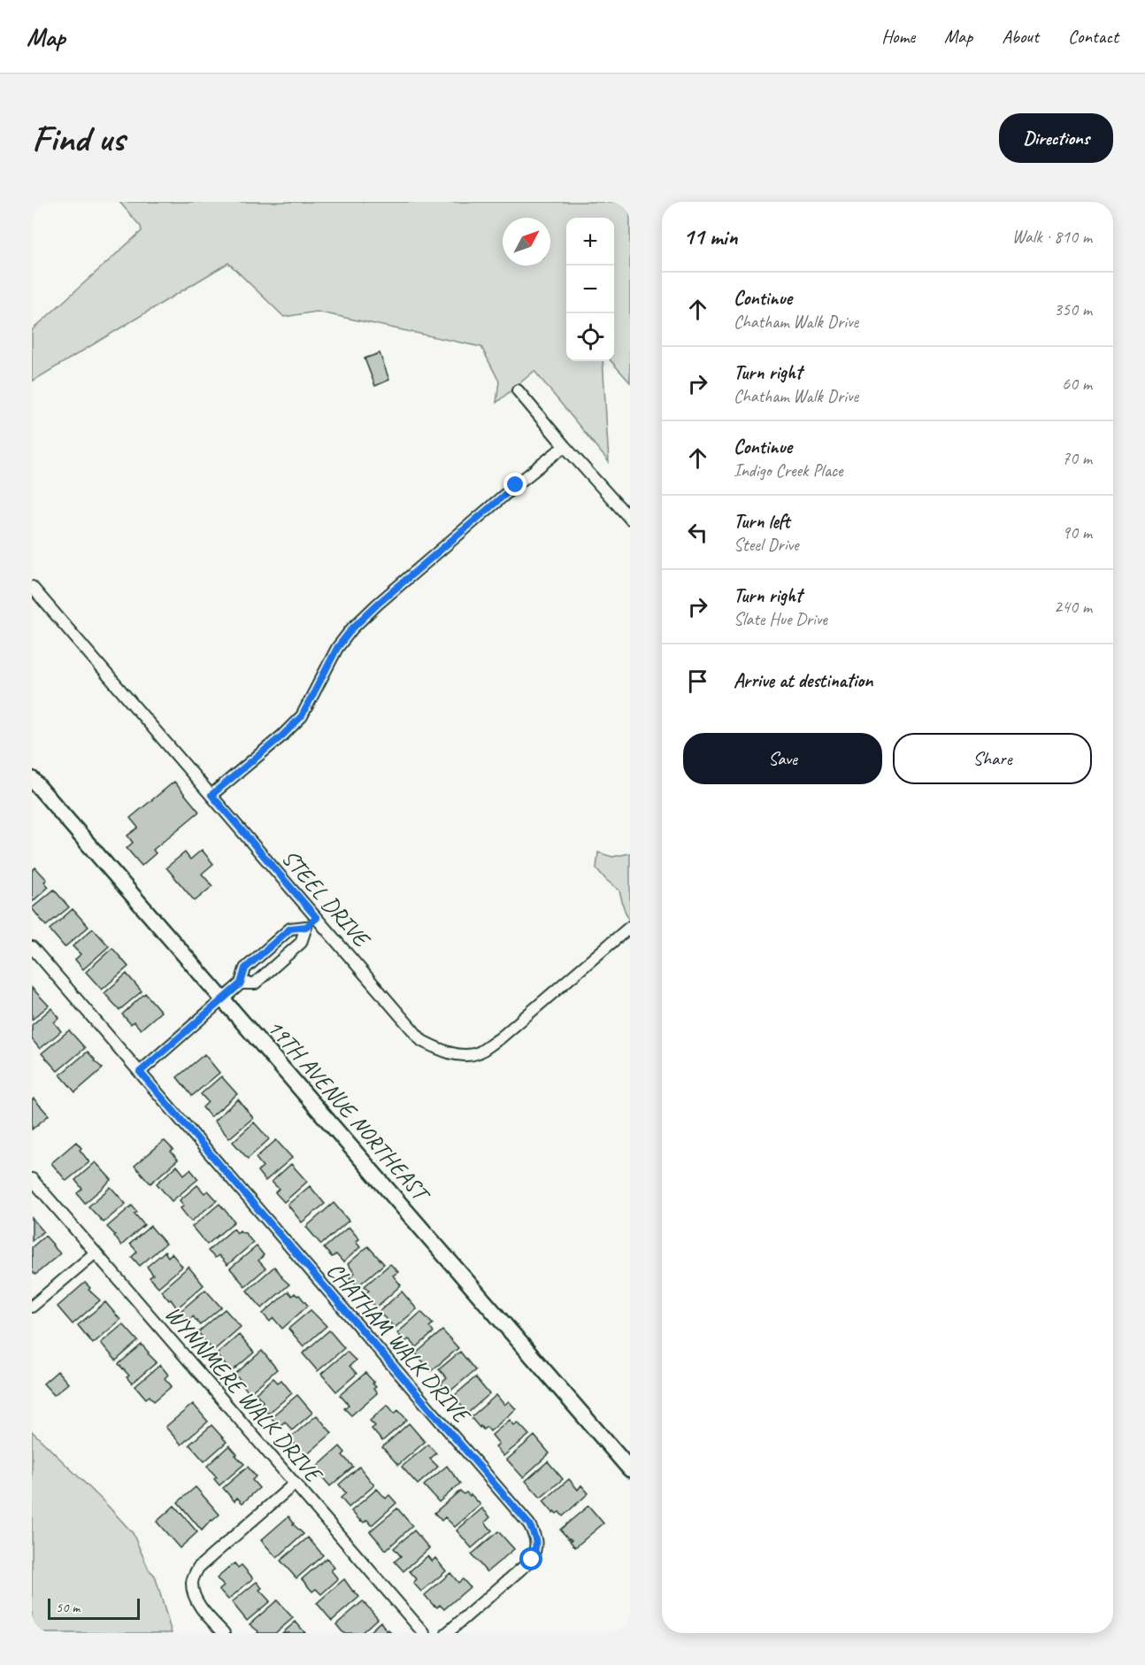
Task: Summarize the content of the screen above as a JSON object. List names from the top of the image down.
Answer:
{
  "streets": {
    "street": [
      "STEEL DRIVE",
      "19TH AVENUE NORTHEAST",
      "CHATHAM WALK DRIVE",
      "WYNNMERE WALK DRIVE"
    ]
  },
  "scale_bar": "50 m",
  "north": "top right",
  "page": {
    "header": "Map",
    "nav": [
      "Home",
      "Map",
      "About",
      "Contact"
    ],
    "buttons": [
      "Directions",
      ["Save", "Share"]
    ],
    "title": "Find us",
    "heading": ["11 min", "Walk · 810 m"],
    "map_buttons": ["+", "−"],
    "list": [
      ["Continue", "Chatham Walk Drive", "350 m"],
      ["Turn right", "Chatham Walk Drive", "60 m"],
      ["Continue", "Indigo Creek Place", "70 m"],
      ["Turn left", "Steel Drive", "90 m"],
      ["Turn right", "Slate Hue Drive", "240 m"],
      "Arrive at destination"
    ],
    "scale": "50 m"
  }
}
